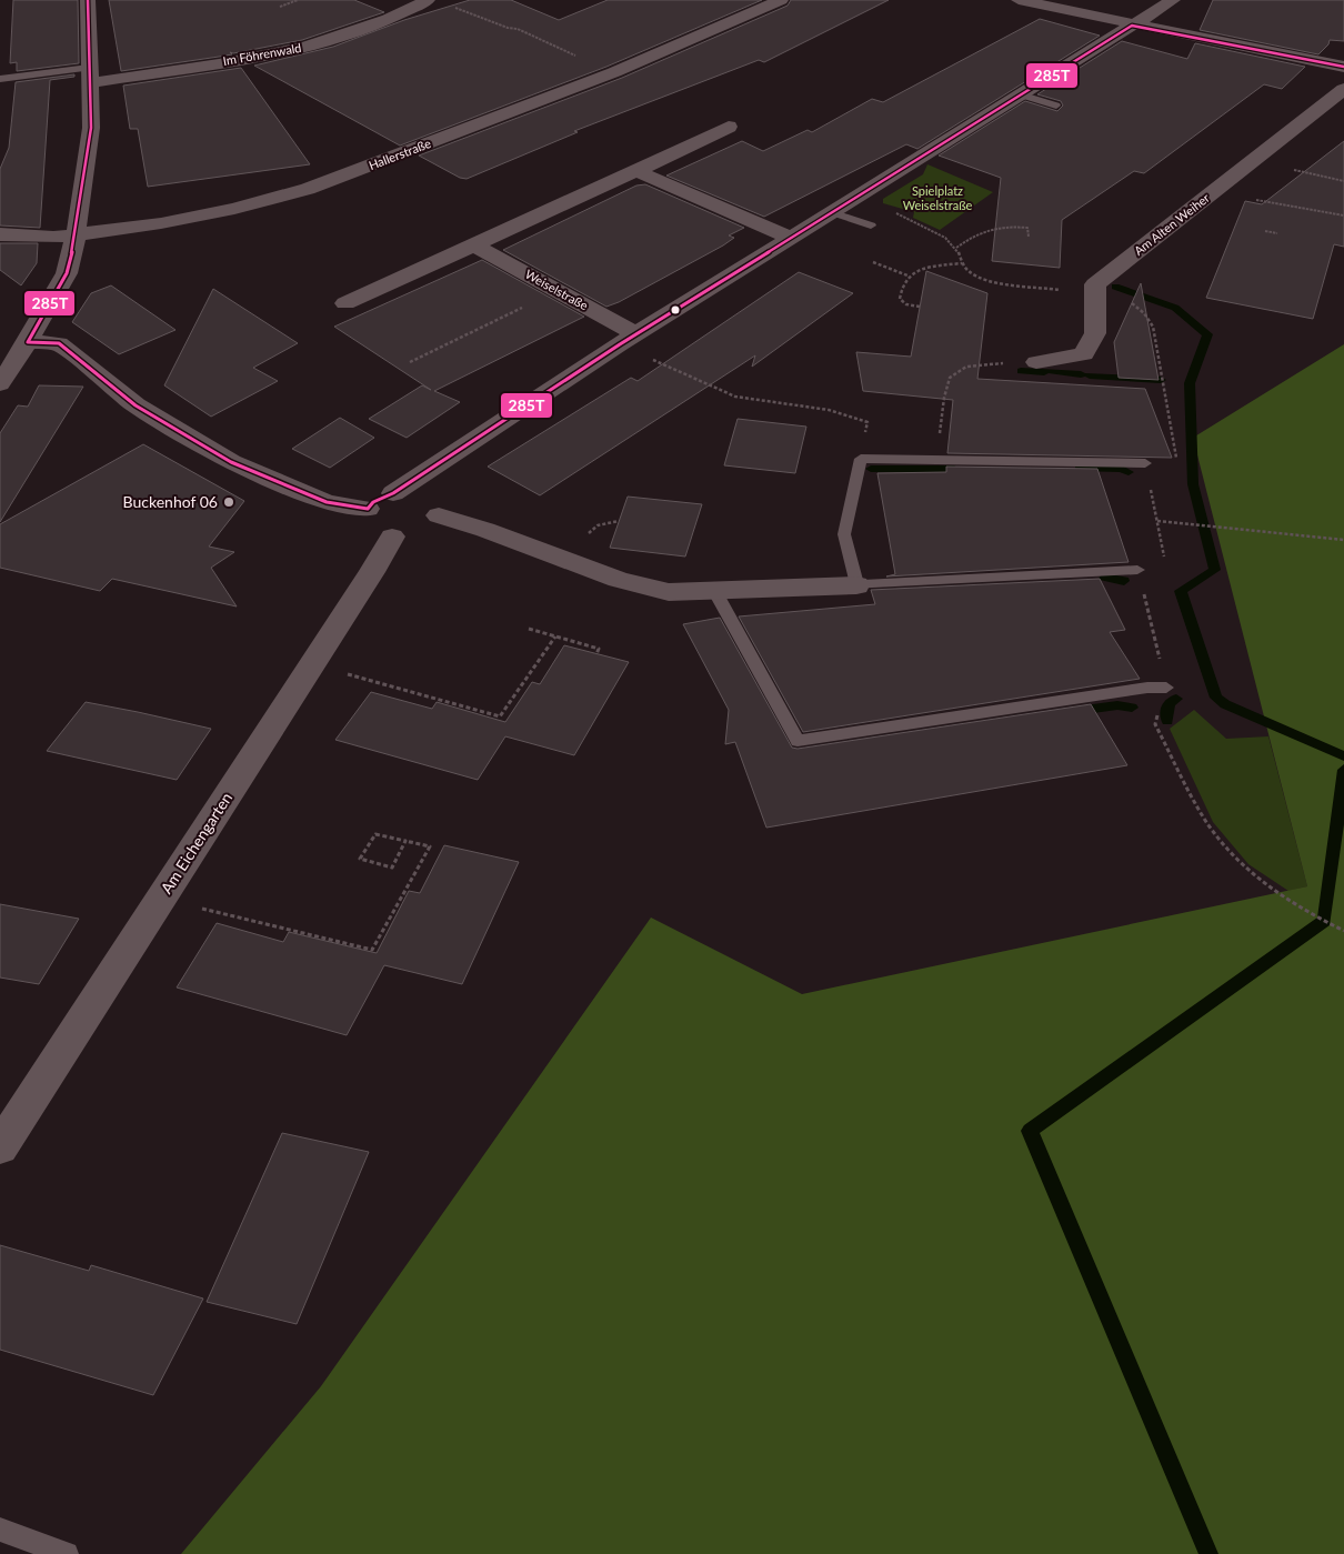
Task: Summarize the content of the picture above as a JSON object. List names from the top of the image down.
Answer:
{
  "streets": {
    "street": [
      "Im Föhrenwald",
      "Hallerstraße",
      "Am Alten Weiher",
      "Weiselstraße",
      "Am Eichengarten"
    ]
  },
  "parks": ["Spielplatz Weiselstraße"],
  "places": ["Buckenhof 06"],
  "lines": ["transit line 285T"]
}
